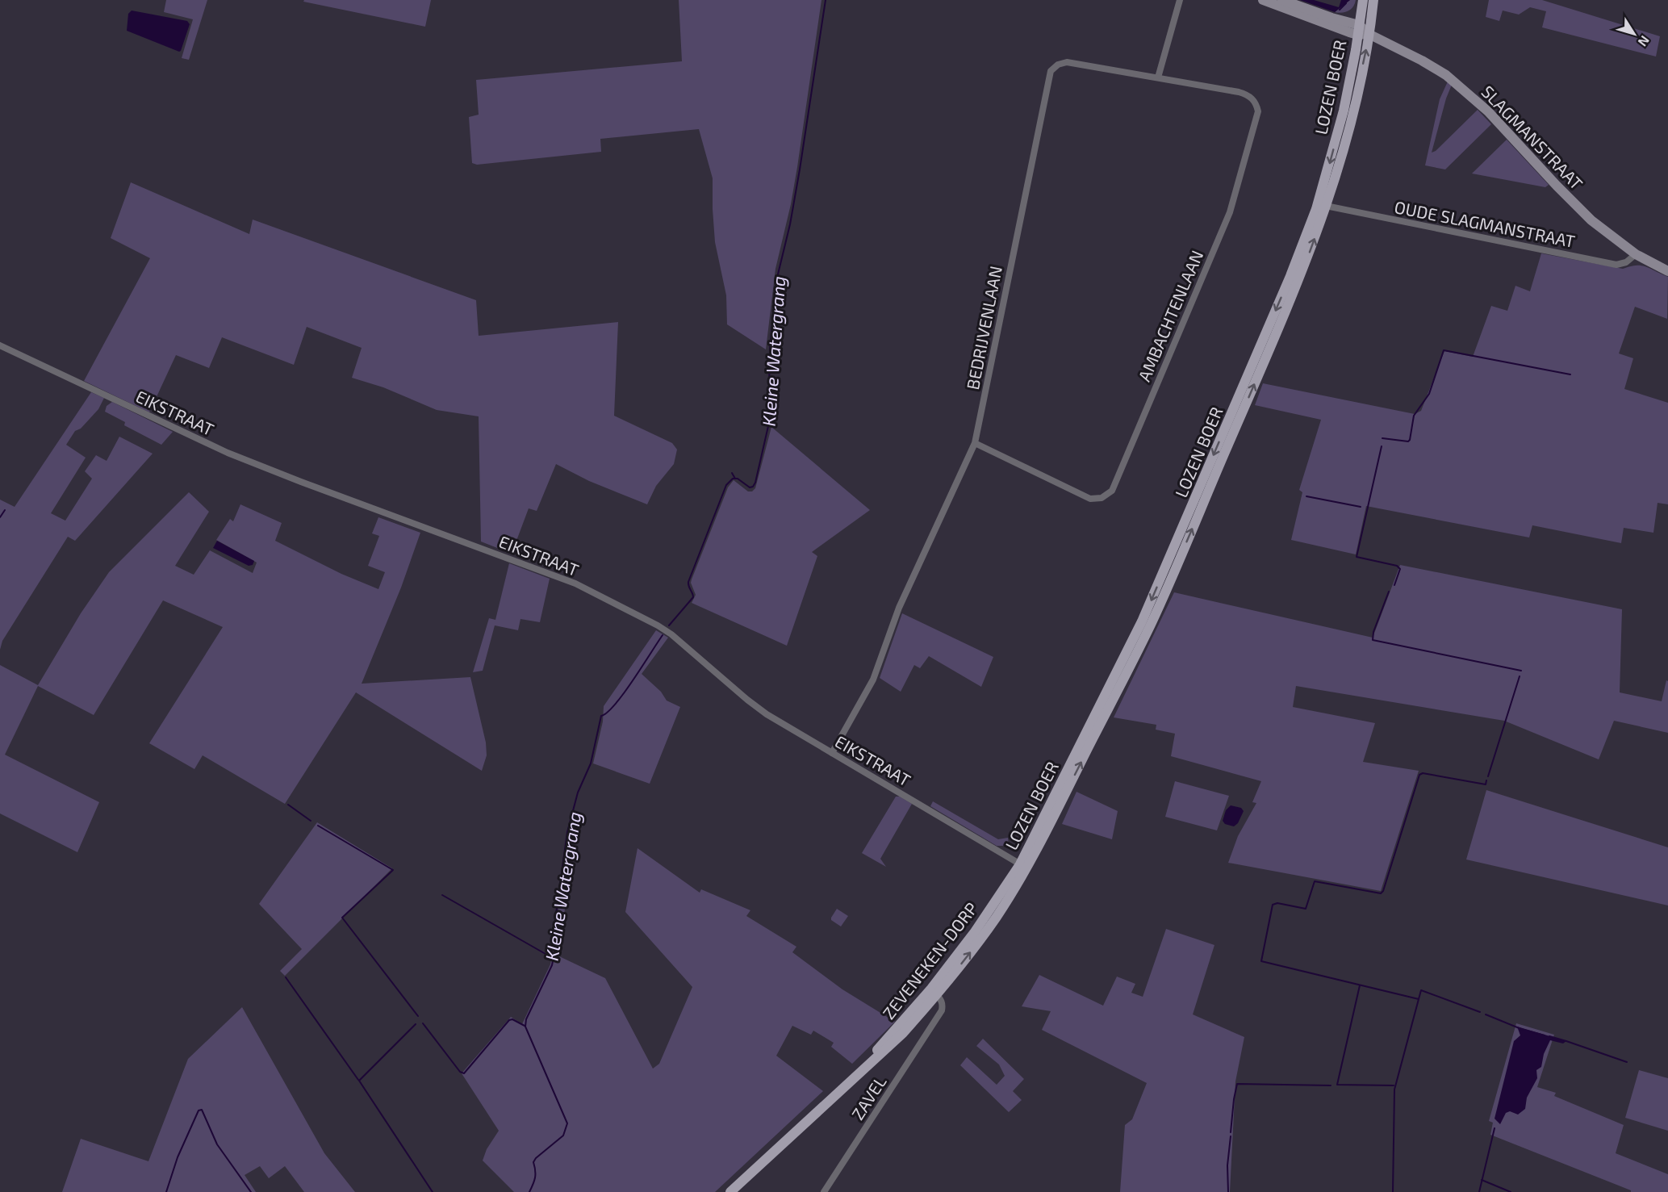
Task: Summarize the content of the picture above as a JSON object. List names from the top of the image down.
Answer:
{
  "streets": {
    "main road": ["LOZEN BOER", "SLAGMANSTRAAT", "ZEVENEKEN-DORP"],
    "street": [
      "OUDE SLAGMANSTRAAT",
      "AMBACHTENLAAN",
      "BEDRIJVENLAAN",
      "EIKSTRAAT",
      "ZAVEL"
    ]
  },
  "crossings": [
    ["LOZEN BOER", "SLAGMANSTRAAT"],
    ["LOZEN BOER", "OUDE SLAGMANSTRAAT"],
    ["LOZEN BOER", "EIKSTRAAT"],
    ["LOZEN BOER", "ZEVENEKEN-DORP"],
    ["SLAGMANSTRAAT", "OUDE SLAGMANSTRAAT"],
    ["AMBACHTENLAAN", "BEDRIJVENLAAN"],
    ["BEDRIJVENLAAN", "EIKSTRAAT"],
    ["EIKSTRAAT", "ZEVENEKEN-DORP"],
    ["ZEVENEKEN-DORP", "ZAVEL"]
  ],
  "water": ["Kleine Watergrang"],
  "north": "bottom right"
}
